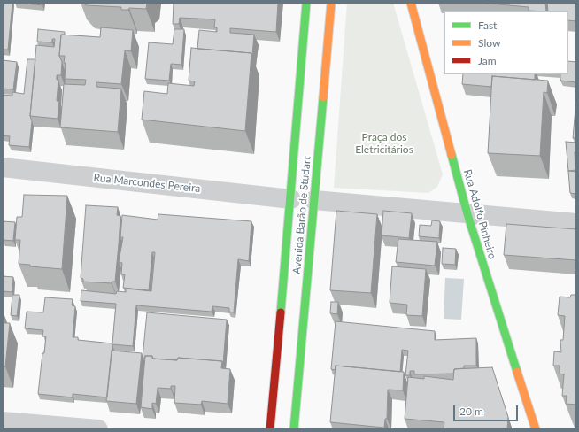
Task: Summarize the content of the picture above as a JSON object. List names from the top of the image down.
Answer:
{
  "streets": {
    "main road": ["Rua Adolfo Pinheiro", "Avenida Barão de Studart"],
    "street": ["Rua Marcondes Pereira"]
  },
  "crossings": [
    ["Rua Marcondes Pereira", "Avenida Barão de Studart"]
  ],
  "parks": ["Praça dos Eletricitários"],
  "legend": ["Fast", "Slow", "Jam"],
  "scale_bar": "20 m"
}
